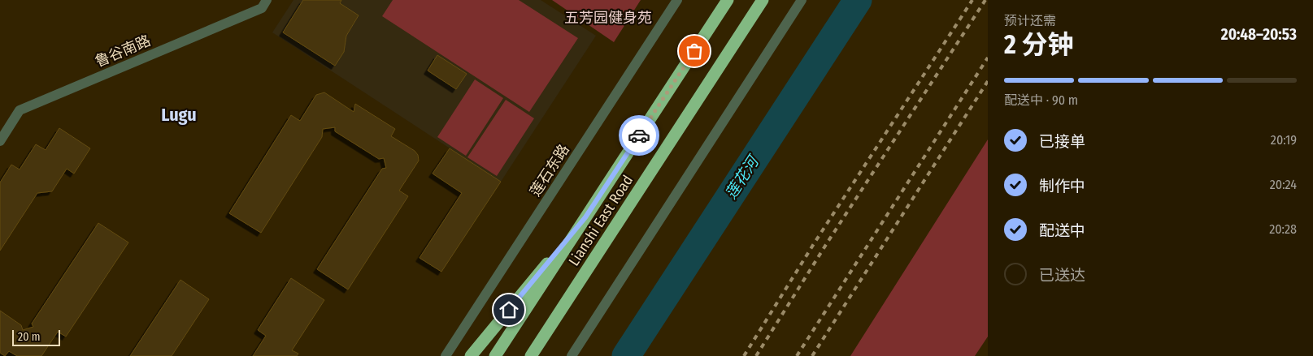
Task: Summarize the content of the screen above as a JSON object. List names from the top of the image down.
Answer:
{
  "streets": {
    "highway": ["Lianshi East Road"],
    "street": ["鲁谷南路", "莲石东路"]
  },
  "districts": ["Lugu"],
  "water": ["莲花河"],
  "parks": ["五芳园健身苑"],
  "scale_bar": "20 m",
  "page": {
    "heading": ["2 分钟", "预计还需", "20:48–20:53"],
    "bar": "配送中 · 90 m",
    "list": [
      ["已接单", "20:19"],
      ["制作中", "20:24"],
      ["配送中", "20:28"],
      "已送达"
    ],
    "scale": "20 m"
  }
}
